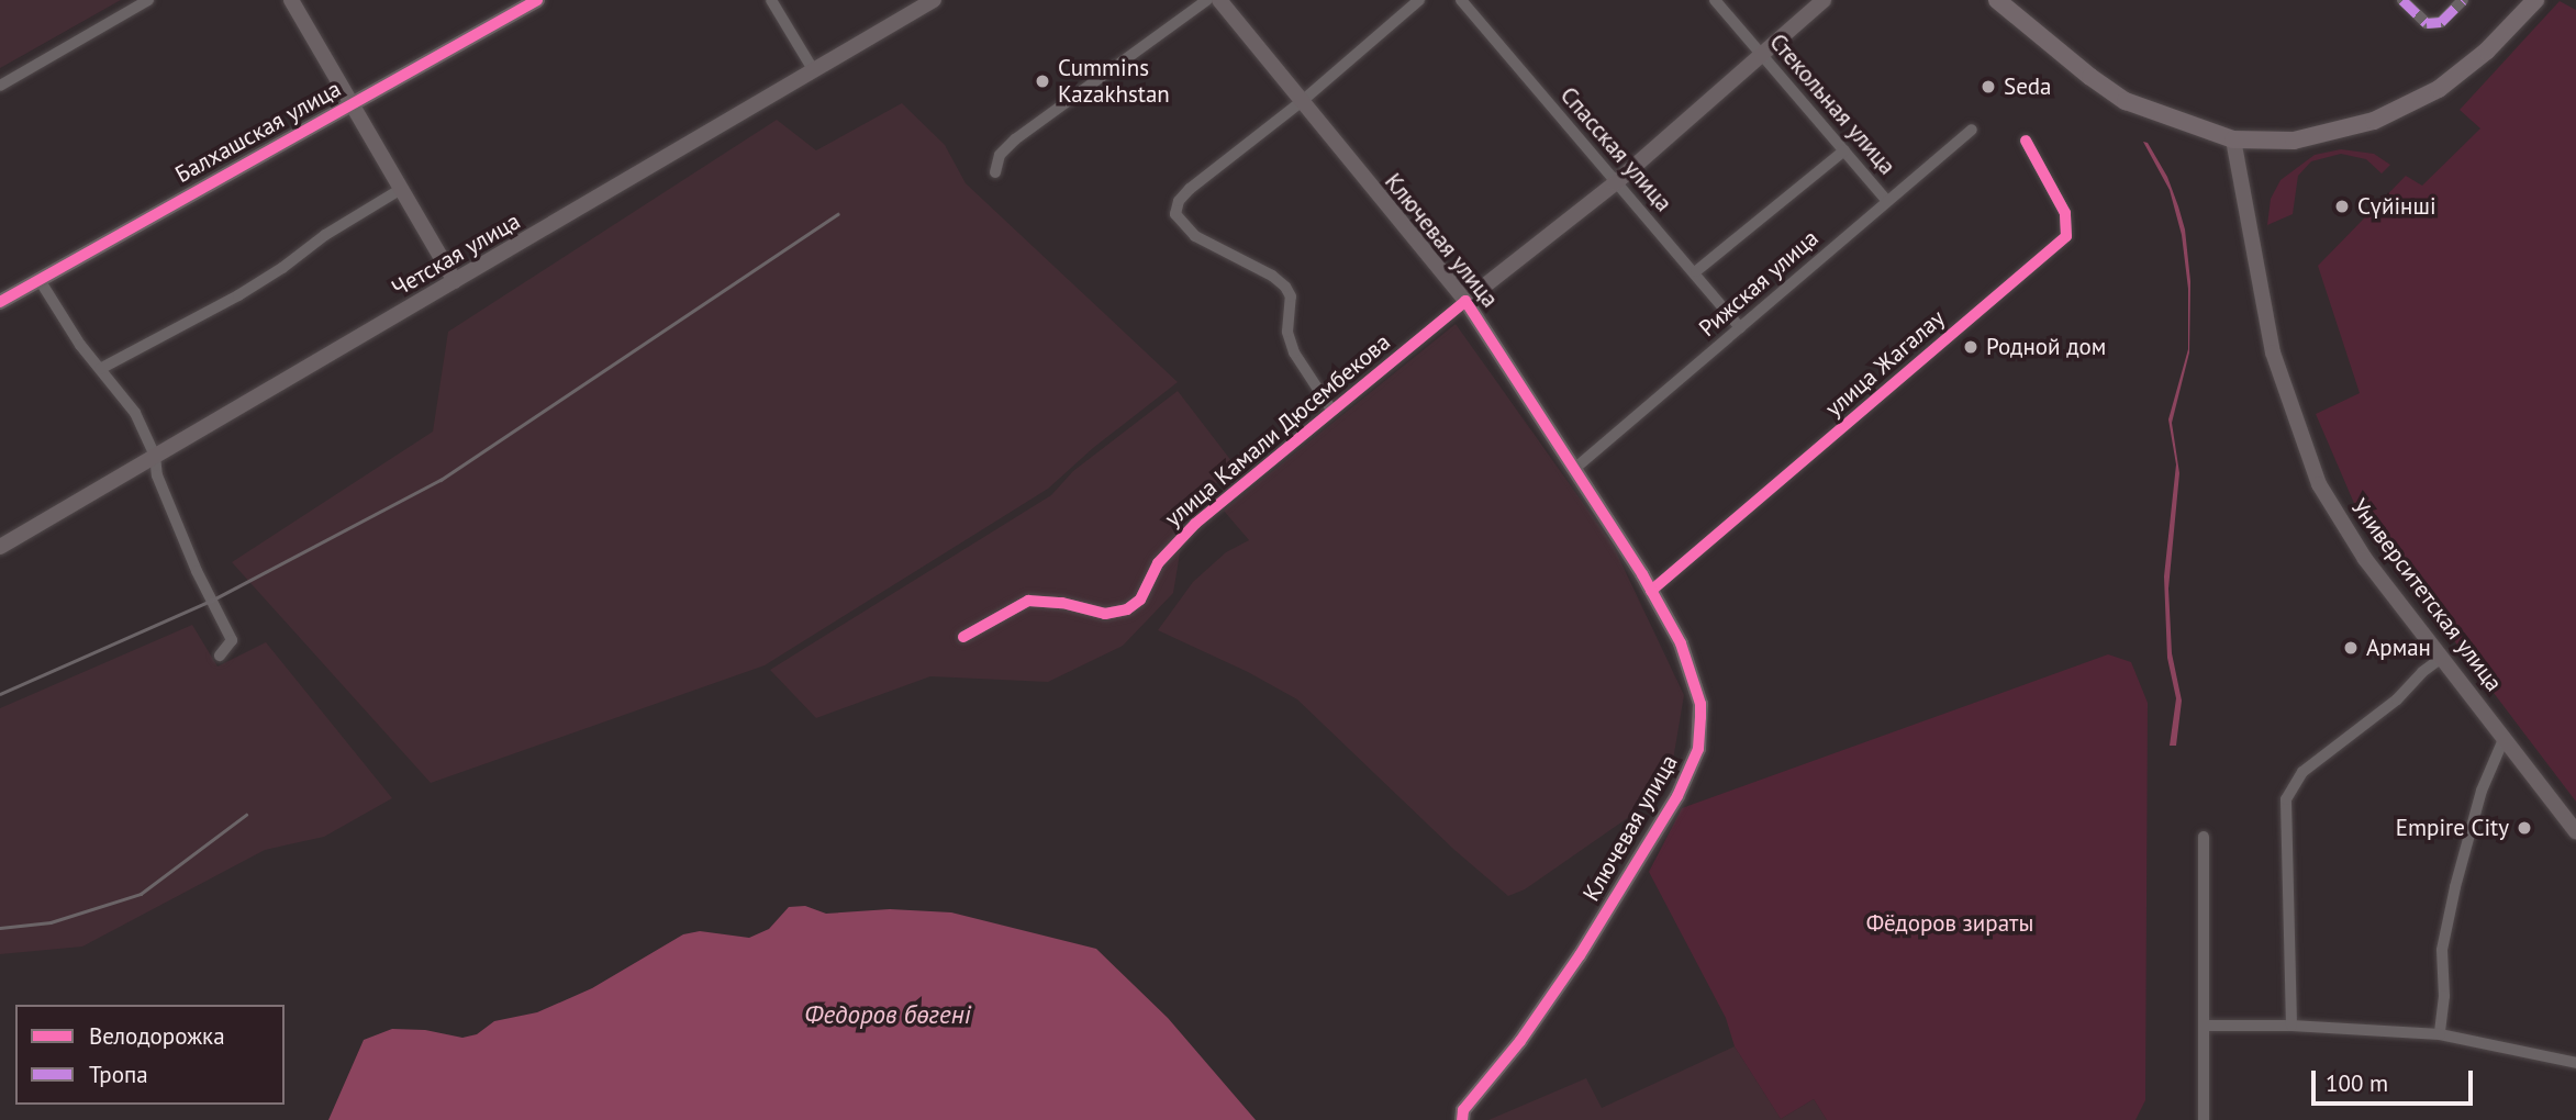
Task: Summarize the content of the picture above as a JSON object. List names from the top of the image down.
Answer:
{
  "streets": {
    "main road": [
      "Балхашская улица",
      "Ключевая улица",
      "Четская улица",
      "улица Камали Дюсембекова",
      "Университетская улица"
    ],
    "street": [
      "Стекольная улица",
      "Спасская улица",
      "Рижская улица",
      "улица Жагалау"
    ]
  },
  "crossings": [
    ["Стекольная улица", "Рижская улица"],
    ["Стекольная улица", "улица Камали Дюсембекова"],
    ["Спасская улица", "Рижская улица"],
    ["Спасская улица", "улица Камали Дюсембекова"],
    ["Ключевая улица", "Рижская улица"],
    ["Ключевая улица", "улица Жагалау"],
    ["Ключевая улица", "улица Камали Дюсембекова"]
  ],
  "water": ["Федоров бөгені"],
  "parks": ["Фёдоров зираты"],
  "places": [
    "Cummins Kazakhstan",
    "Seda",
    "Сүйінші",
    "Родной дом",
    "Арман",
    "Empire City"
  ],
  "legend": ["Велодорожка", "Тропа"],
  "scale_bar": "100 m"
}
